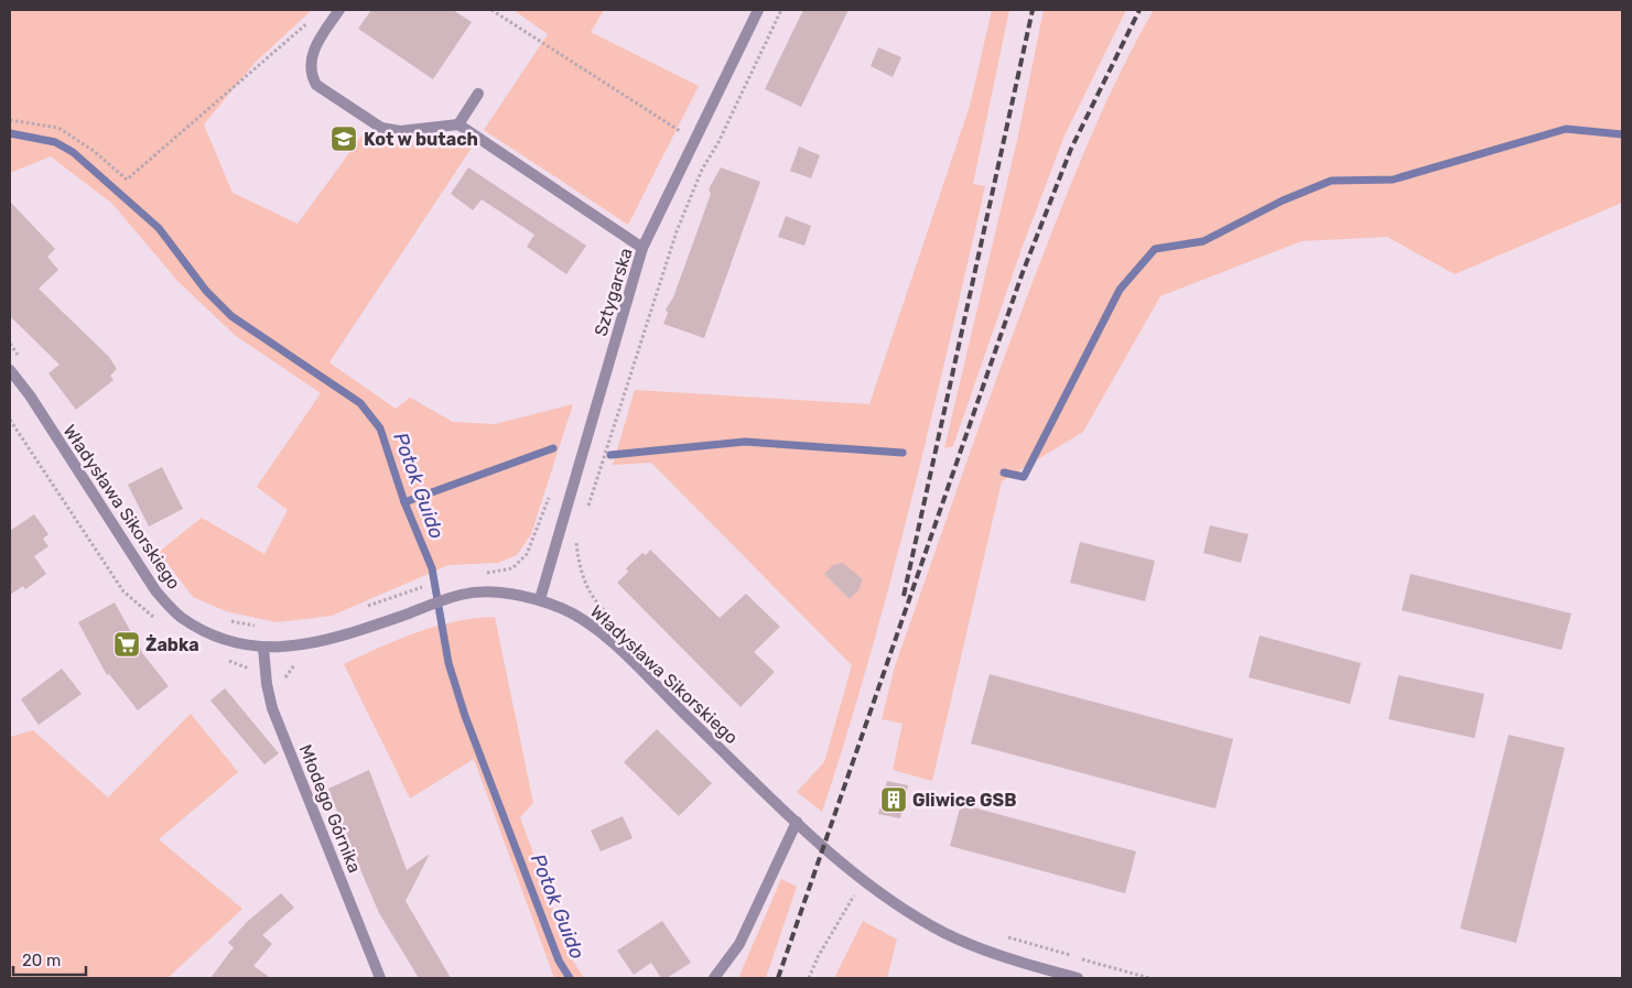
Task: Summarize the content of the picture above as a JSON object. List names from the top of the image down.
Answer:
{
  "streets": {
    "street": ["Sztygarska", "Władysława Sikorskiego", "Młodego Górnika"]
  },
  "crossings": [
    ["Sztygarska", "Władysława Sikorskiego"],
    ["Władysława Sikorskiego", "Młodego Górnika"]
  ],
  "water": ["Potok Guido"],
  "places": {
    "school or university": ["Kot w butach"],
    "supermarket": ["Żabka"],
    "building": ["Gliwice GSB"]
  },
  "scale_bar": "20 m"
}
